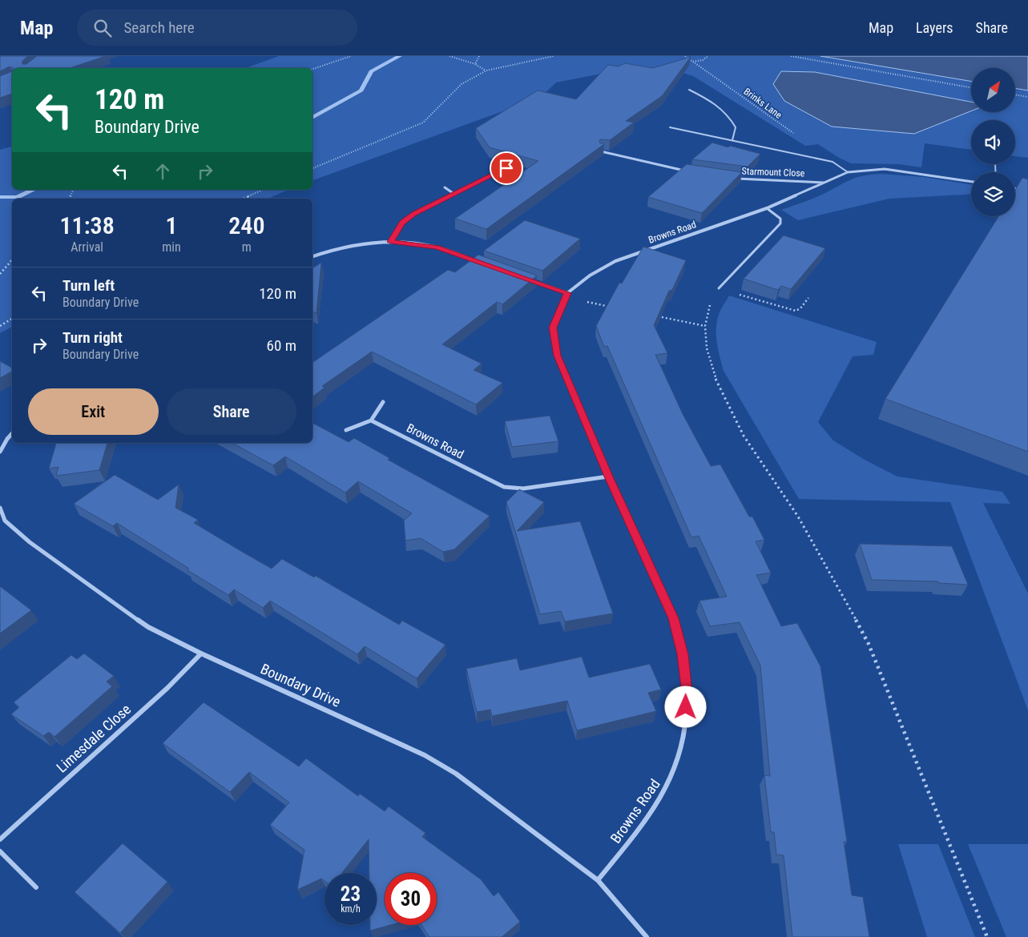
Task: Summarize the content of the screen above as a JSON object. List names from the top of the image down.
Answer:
{
  "streets": {
    "street": [
      "Starmount Close",
      "Browns Road",
      "Boundary Drive",
      "Limesdale Close"
    ],
    "path": ["Brinks Lane"]
  },
  "crossings": [
    ["Starmount Close", "Browns Road"],
    ["Browns Road", "Boundary Drive"],
    ["Boundary Drive", "Limesdale Close"]
  ],
  "north": "top right",
  "page": {
    "header": "Map",
    "search": "Search here",
    "nav": ["Map", "Layers", "Share"],
    "turn": ["120 m", "Boundary Drive"],
    "eta": [
      "11:38",
      "Arrival",
      "1",
      "min",
      "240",
      "m"
    ],
    "list": [
      {
        "name": "Turn left",
        "note": "Boundary Drive",
        "value": "120 m"
      },
      {
        "name": "Turn right",
        "note": "Boundary Drive",
        "value": "60 m"
      }
    ],
    "buttons": ["Exit", "Share"],
    "speed": "23 km/h",
    "limit": "30"
  }
}
